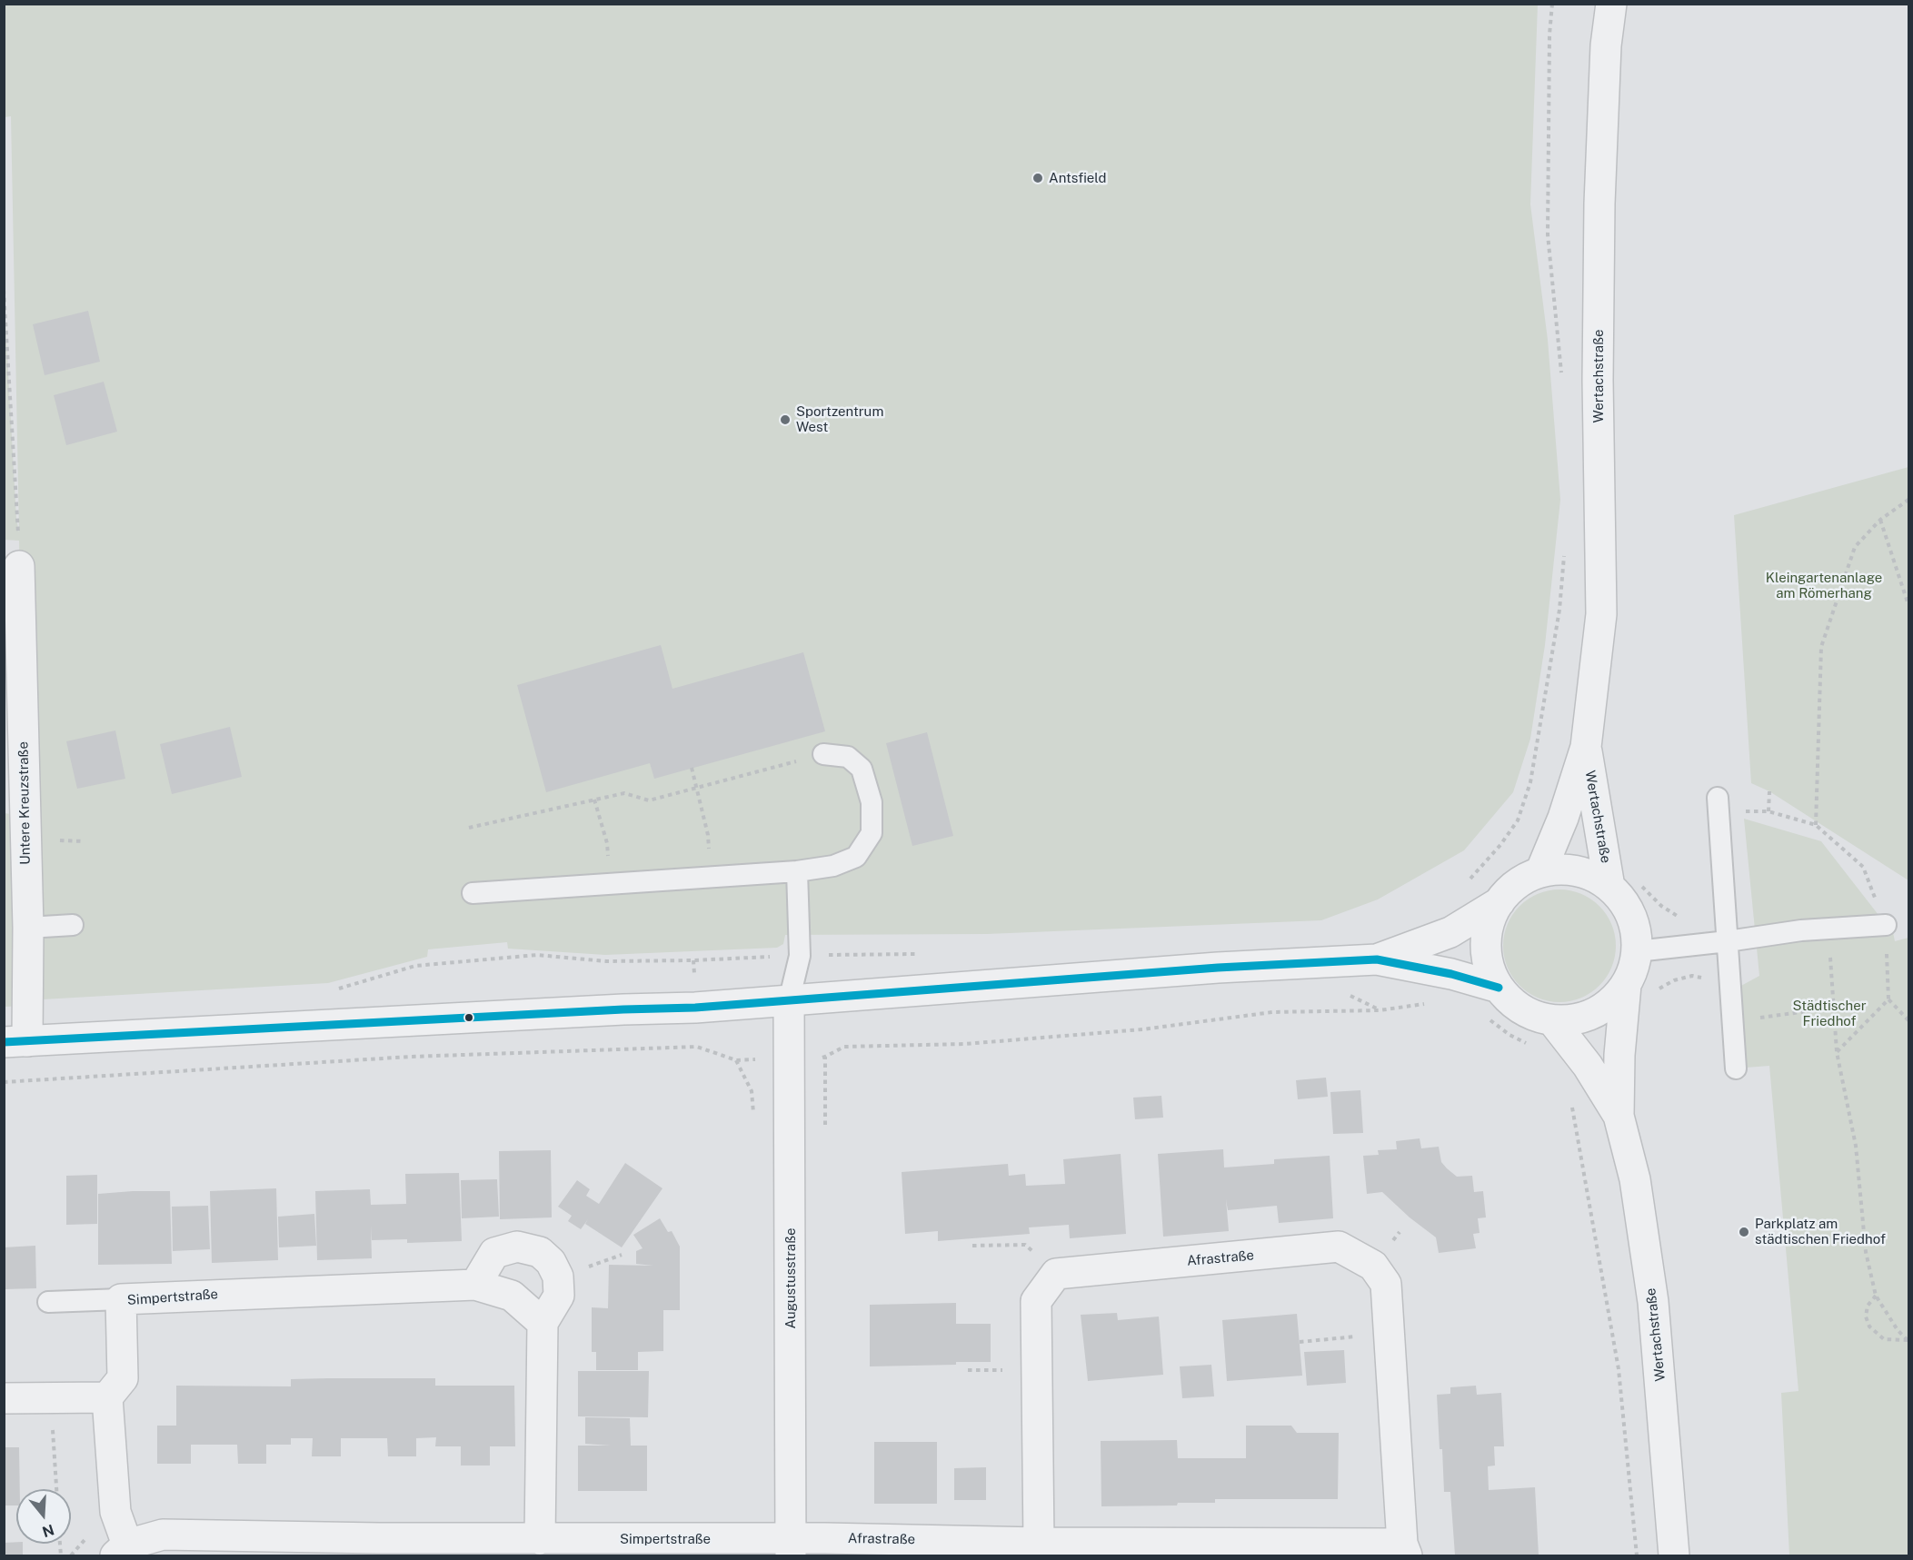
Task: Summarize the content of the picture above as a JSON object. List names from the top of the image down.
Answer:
{
  "streets": {
    "street": [
      "Wertachstraße",
      "Untere Kreuzstraße",
      "Afrastraße",
      "Augustusstraße",
      "Simpertstraße"
    ]
  },
  "crossings": [
    ["Afrastraße", "Augustusstraße"],
    ["Afrastraße", "Simpertstraße"],
    ["Augustusstraße", "Simpertstraße"]
  ],
  "parks": ["Kleingartenanlage am Römerhang", "Städtischer Friedhof"],
  "places": ["Antsfield", "Sportzentrum West", "Parkplatz am städtischen Friedhof"],
  "north": "bottom"
}
